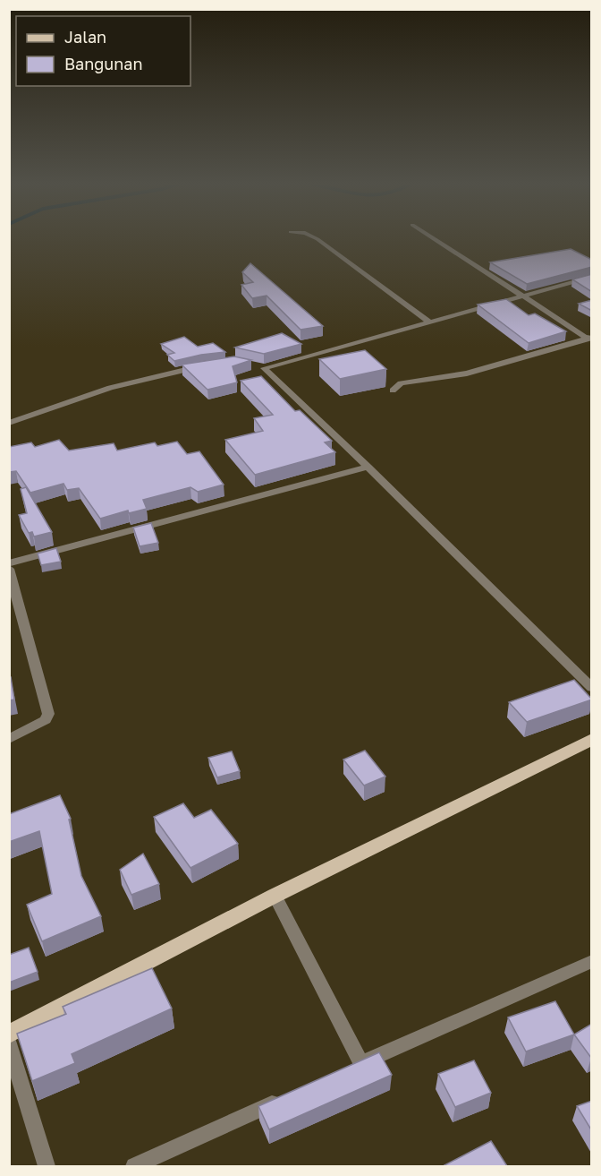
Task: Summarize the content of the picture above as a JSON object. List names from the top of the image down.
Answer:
{
  "legend": ["Jalan", "Bangunan"]
}
